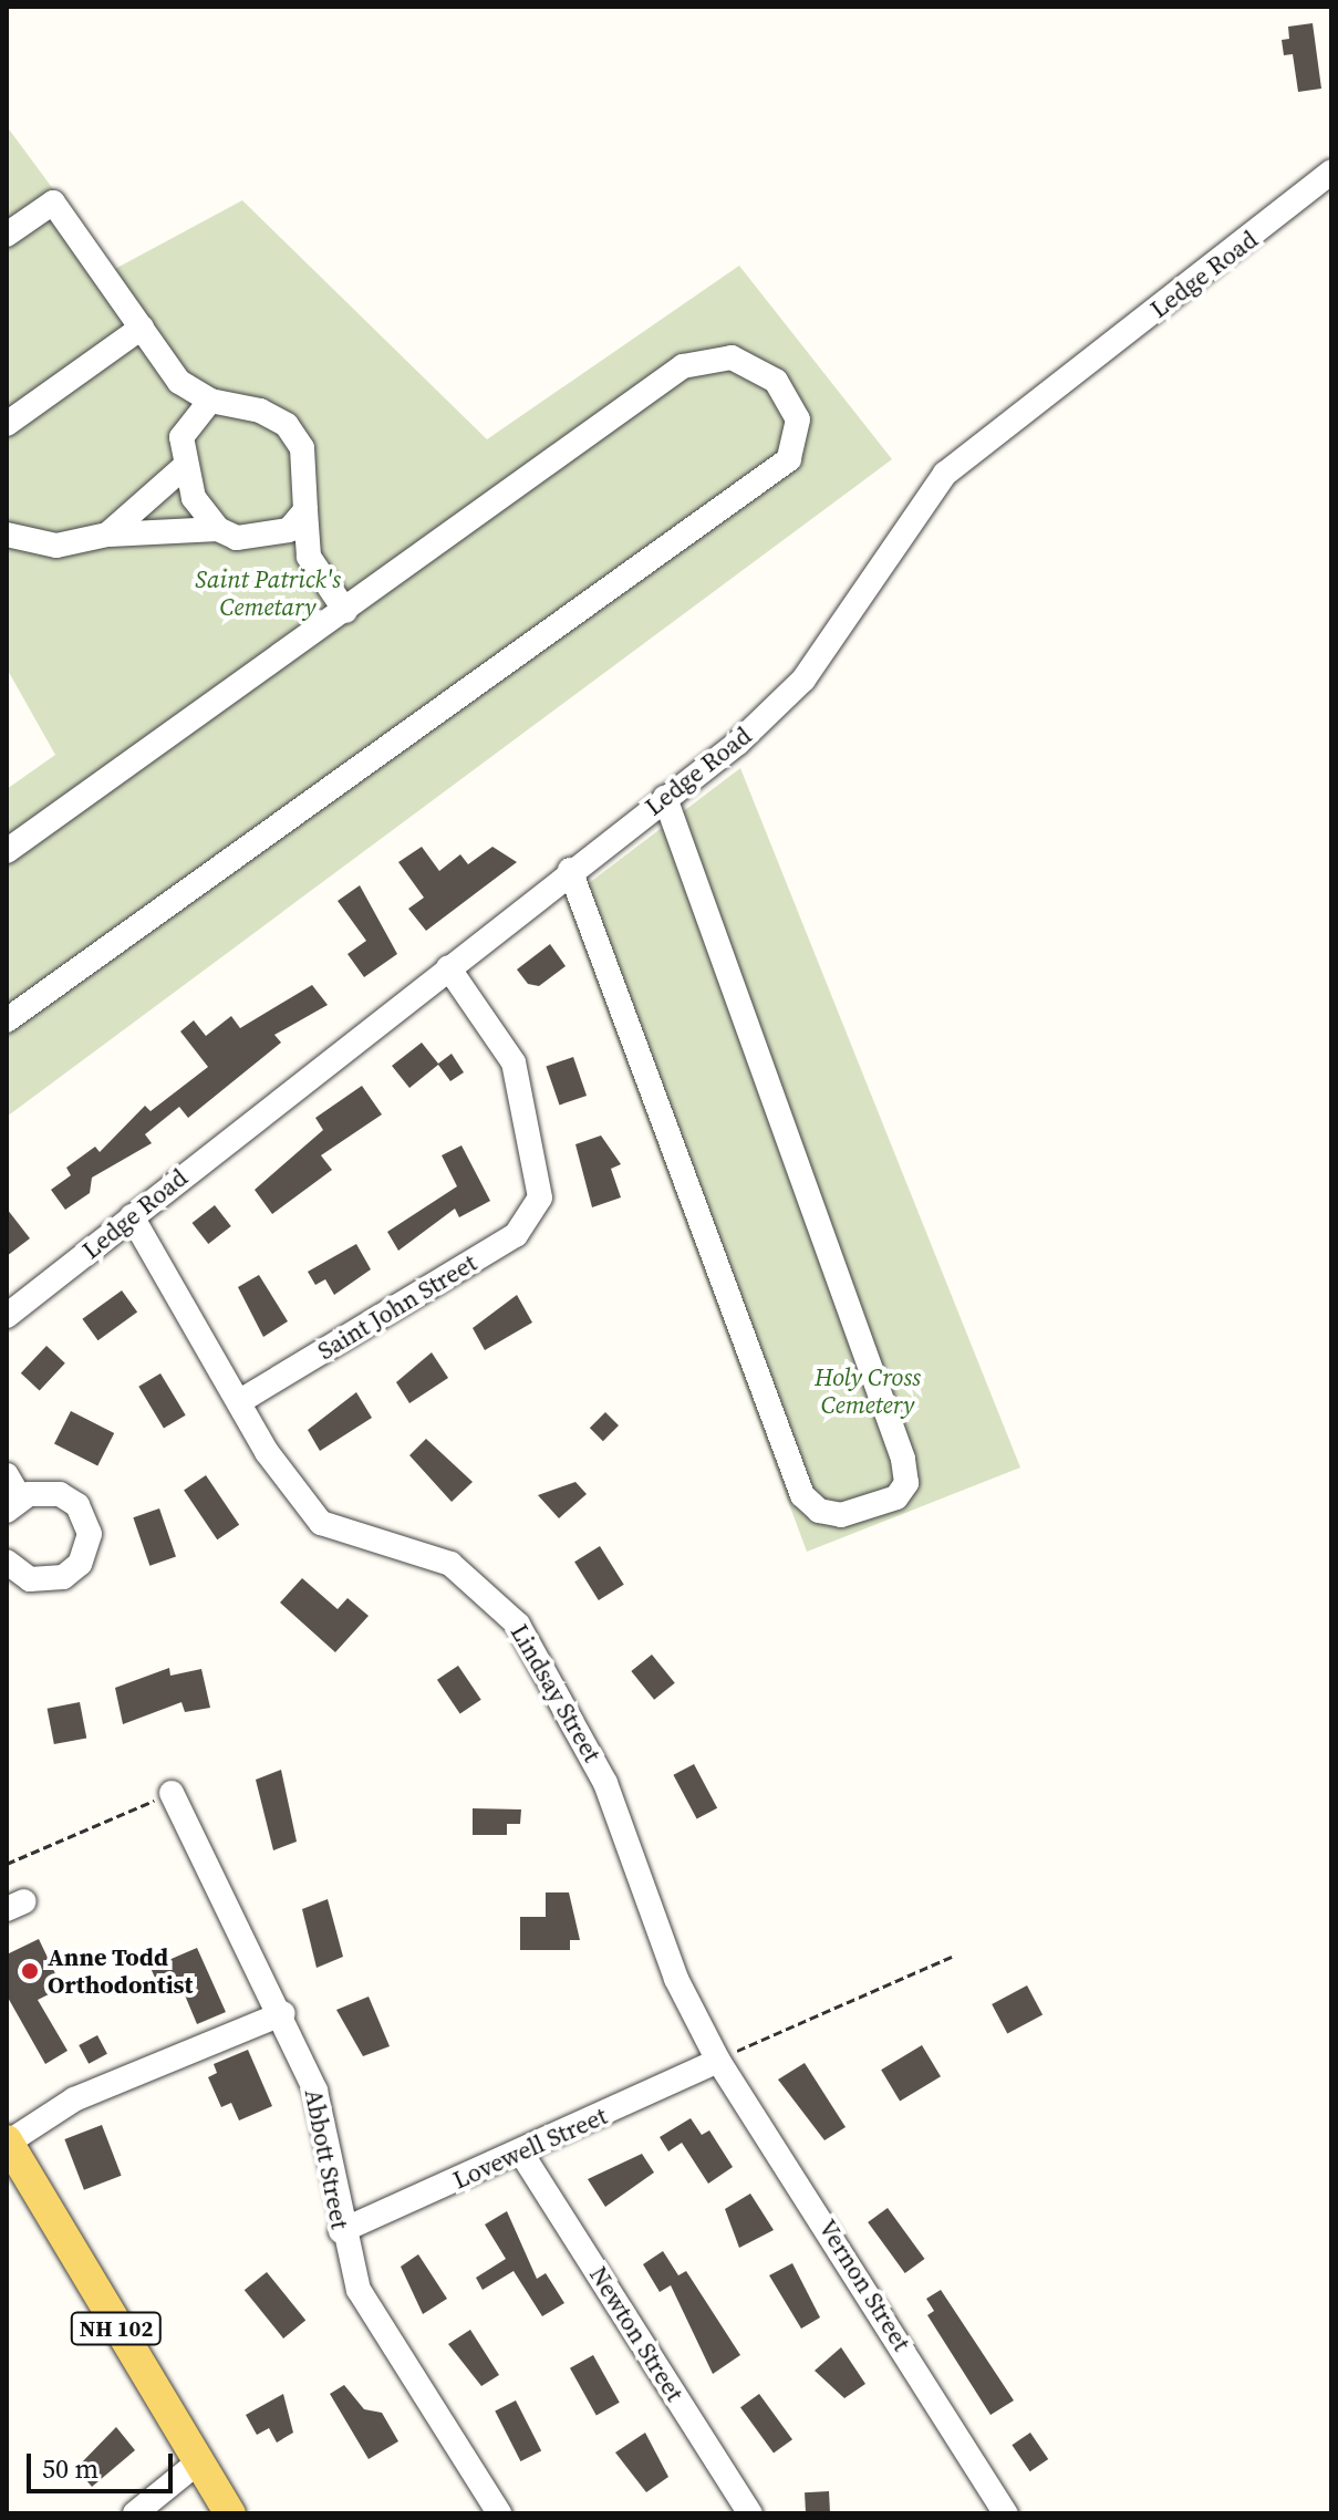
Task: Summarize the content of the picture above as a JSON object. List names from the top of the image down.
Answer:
{
  "streets": {
    "main road": ["NH 102"],
    "street": [
      "Ledge Road",
      "Saint John Street",
      "Lindsay Street",
      "Lovewell Street",
      "Abbott Street",
      "Vernon Street",
      "Newton Street"
    ]
  },
  "crossings": [
    ["Ledge Road", "Saint John Street"],
    ["Ledge Road", "Lindsay Street"],
    ["Saint John Street", "Lindsay Street"],
    ["Lindsay Street", "Lovewell Street"],
    ["Lindsay Street", "Vernon Street"],
    ["Lovewell Street", "Abbott Street"],
    ["Lovewell Street", "Vernon Street"],
    ["Lovewell Street", "Newton Street"]
  ],
  "parks": ["Saint Patrick's Cemetary", "Holy Cross Cemetery"],
  "places": ["Anne Todd Orthodontist"],
  "scale_bar": "50 m"
}
